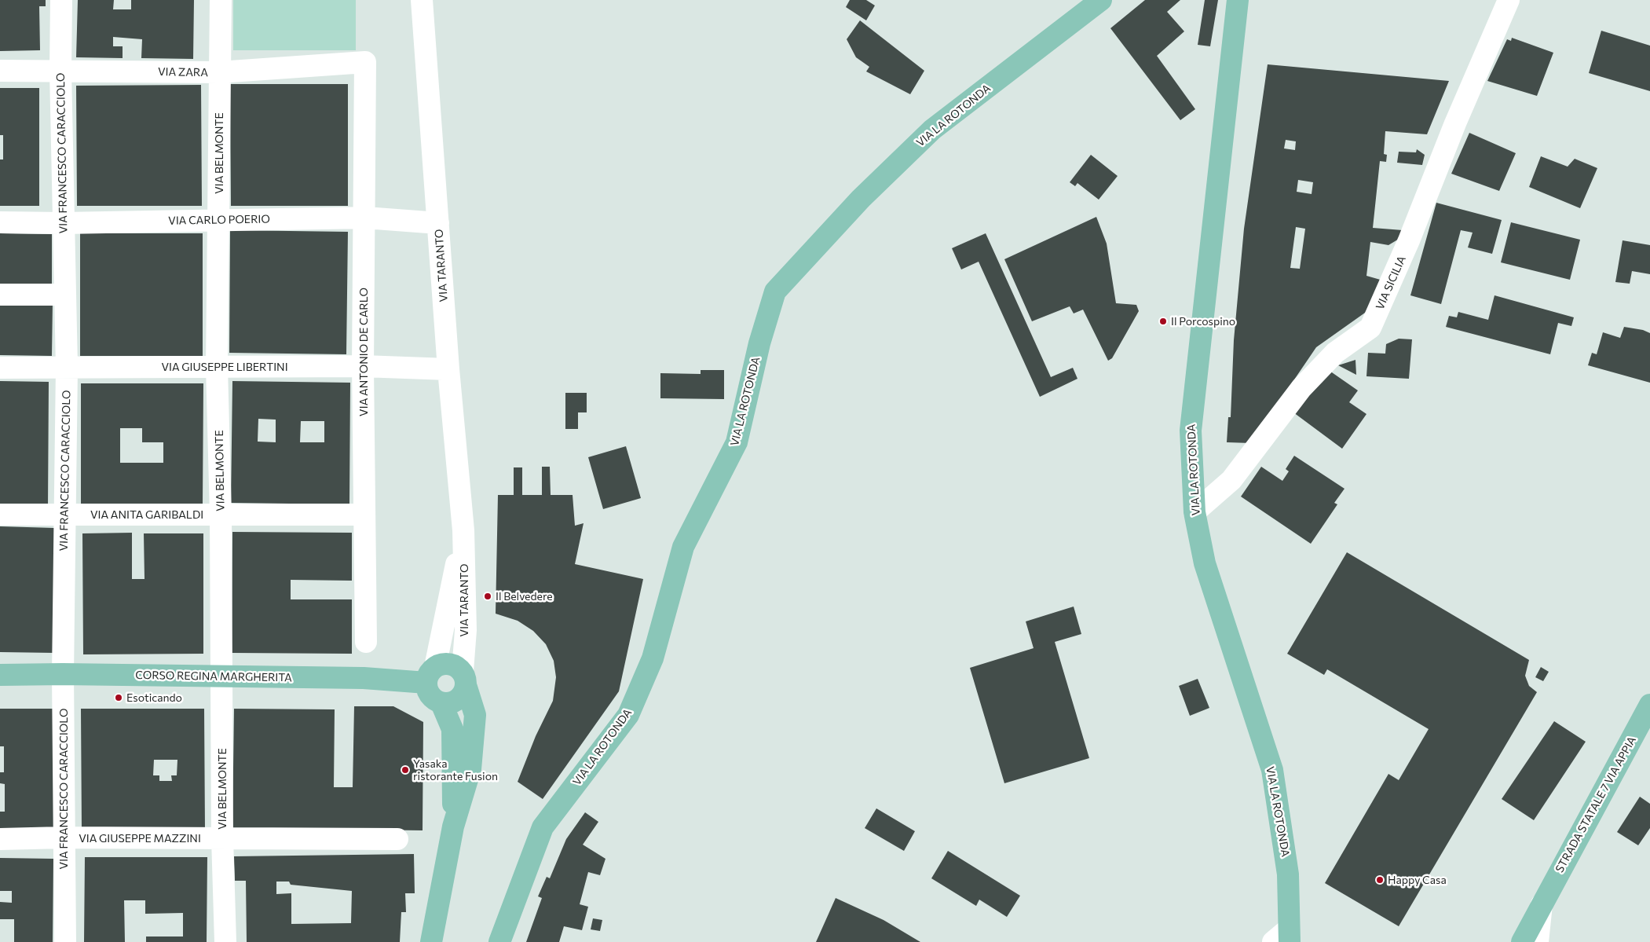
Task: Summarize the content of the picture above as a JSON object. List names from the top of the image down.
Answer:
{
  "streets": {
    "main road": ["VIA LA ROTONDA", "CORSO REGINA MARGHERITA", "STRADA STATALE 7 VIA APPIA"],
    "street": [
      "VIA ZARA",
      "VIA FRANCESCO CARACCIOLO",
      "VIA BELMONTE",
      "VIA CARLO POERIO",
      "VIA TARANTO",
      "VIA SICILIA",
      "VIA ANTONIO DE CARLO",
      "VIA GIUSEPPE LIBERTINI",
      "VIA ANITA GARIBALDI",
      "VIA GIUSEPPE MAZZINI"
    ]
  },
  "crossings": [
    ["VIA ZARA", "VIA FRANCESCO CARACCIOLO"],
    ["VIA ZARA", "VIA BELMONTE"],
    ["VIA ZARA", "VIA ANTONIO DE CARLO"],
    ["VIA LA ROTONDA", "VIA SICILIA"],
    ["VIA FRANCESCO CARACCIOLO", "VIA CARLO POERIO"],
    ["VIA FRANCESCO CARACCIOLO", "VIA GIUSEPPE LIBERTINI"],
    ["VIA FRANCESCO CARACCIOLO", "VIA ANITA GARIBALDI"],
    ["VIA FRANCESCO CARACCIOLO", "CORSO REGINA MARGHERITA"],
    ["VIA FRANCESCO CARACCIOLO", "VIA GIUSEPPE MAZZINI"],
    ["VIA BELMONTE", "VIA CARLO POERIO"],
    ["VIA BELMONTE", "VIA GIUSEPPE LIBERTINI"],
    ["VIA BELMONTE", "VIA ANITA GARIBALDI"],
    ["VIA BELMONTE", "CORSO REGINA MARGHERITA"],
    ["VIA BELMONTE", "VIA GIUSEPPE MAZZINI"],
    ["VIA CARLO POERIO", "VIA TARANTO"],
    ["VIA CARLO POERIO", "VIA ANTONIO DE CARLO"],
    ["VIA TARANTO", "VIA GIUSEPPE LIBERTINI"],
    ["VIA TARANTO", "CORSO REGINA MARGHERITA"],
    ["VIA ANTONIO DE CARLO", "VIA GIUSEPPE LIBERTINI"],
    ["VIA ANTONIO DE CARLO", "VIA ANITA GARIBALDI"]
  ],
  "places": [
    "Il Porcospino",
    "Il Belvedere",
    "Esoticando",
    "Yasaka ristorante Fusion",
    "Happy Casa"
  ]
}
